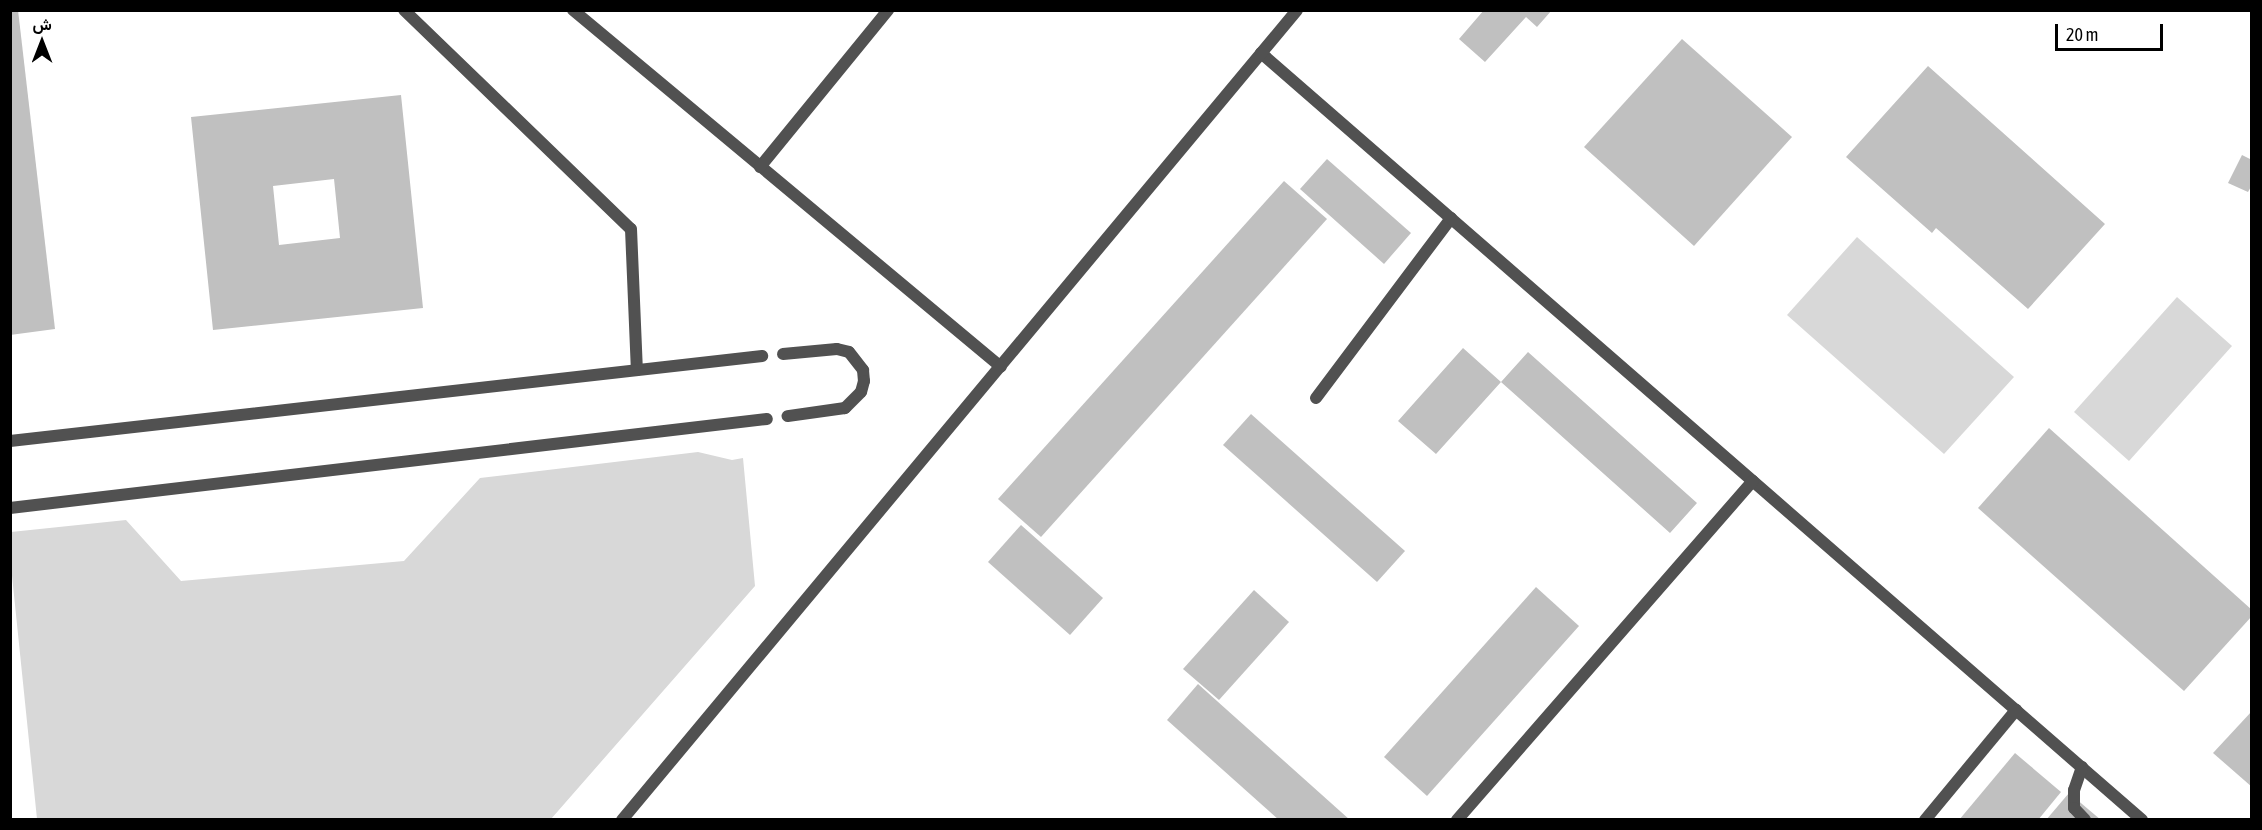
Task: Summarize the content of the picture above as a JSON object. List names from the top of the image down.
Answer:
{
  "scale_bar": "20 m",
  "north": "top"
}
